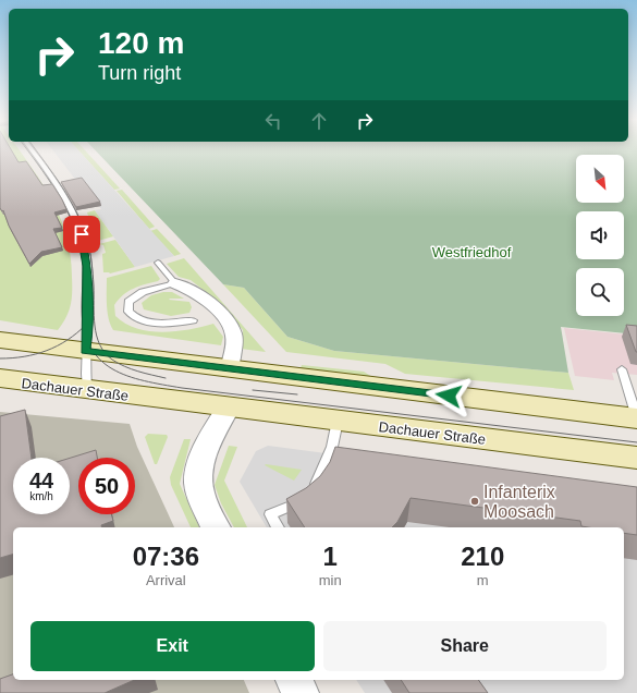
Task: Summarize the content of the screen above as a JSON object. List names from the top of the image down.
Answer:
{
  "streets": {
    "main road": ["Dachauer Straße"]
  },
  "parks": ["Westfriedhof"],
  "places": ["Infanterix Moosach"],
  "north": "bottom right",
  "page": {
    "turn": ["120 m", "Turn right"],
    "speed": "44 km/h",
    "limit": "50",
    "eta": [
      "07:36",
      "Arrival",
      "1",
      "min",
      "210",
      "m"
    ],
    "buttons": ["Exit", "Share"]
  }
}
